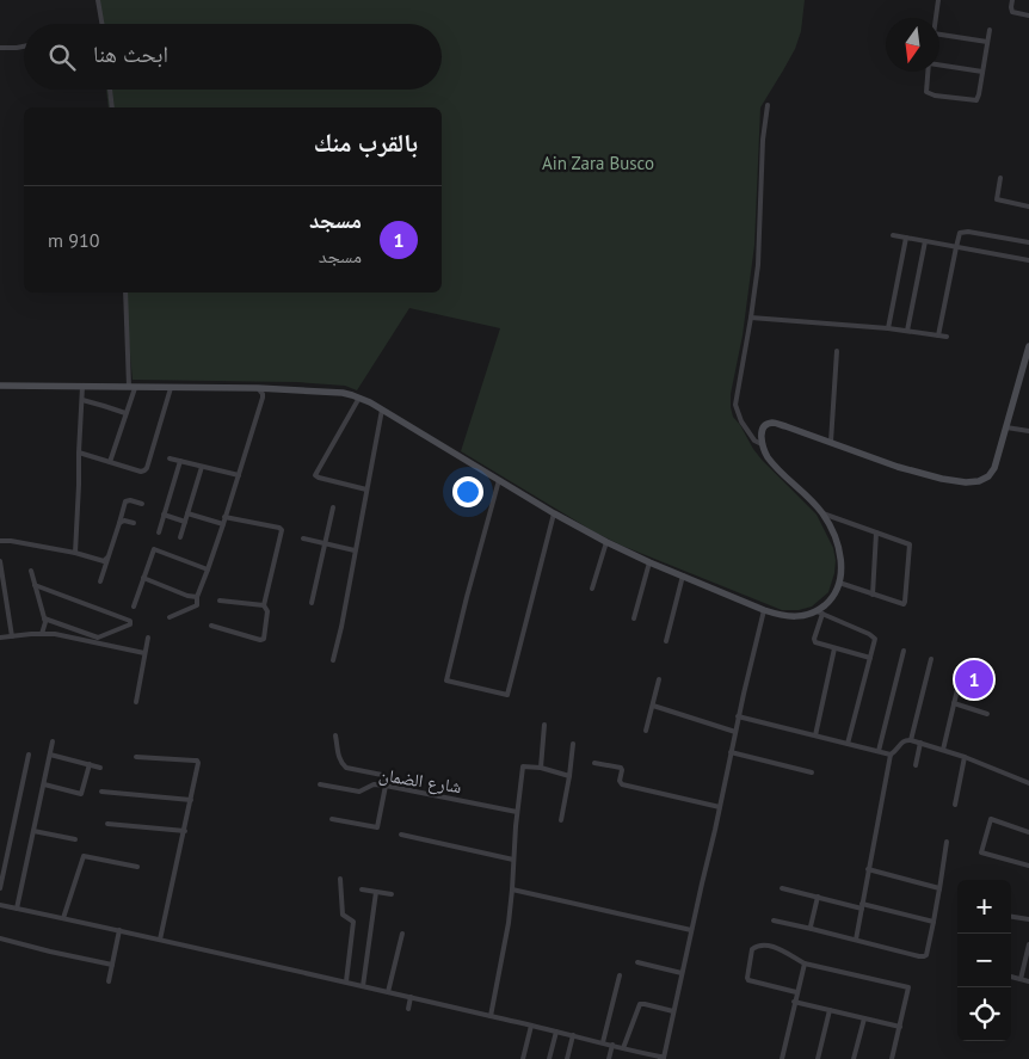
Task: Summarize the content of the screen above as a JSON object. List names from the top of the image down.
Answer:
{
  "streets": {
    "street": ["شارع الضمان"]
  },
  "parks": ["Ain Zara Busco"],
  "north": "bottom",
  "page": {
    "search": "ابحث هنا",
    "heading": "بالقرب منك",
    "list": [
      {
        "mark": "1",
        "name": "مسجد",
        "note": "مسجد",
        "value": "910 m"
      }
    ],
    "pins": "1",
    "map_buttons": ["+", "−"]
  }
}
